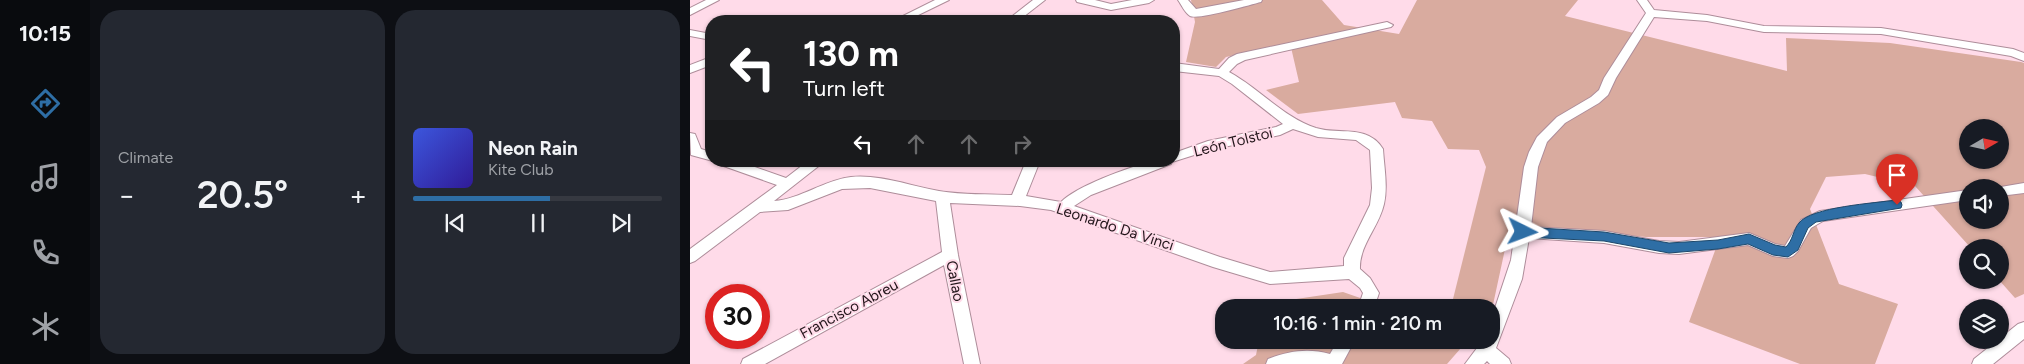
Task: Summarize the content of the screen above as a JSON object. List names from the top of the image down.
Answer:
{
  "streets": {
    "street": [
      "León Tolstoi",
      "Leonardo Da Vinci",
      "Callao",
      "Francisco Abreu"
    ]
  },
  "crossings": [
    ["Leonardo Da Vinci", "Callao"],
    ["Callao", "Francisco Abreu"]
  ],
  "north": "right",
  "page": {
    "tabs": "10:15",
    "tile": "Climate",
    "turn": ["130 m", "Turn left"],
    "song": ["Neon Rain", "Kite Club"],
    "heat": ["−", "20.5°", "+"],
    "limit": "30",
    "trip": "10:16 · 1 min · 210 m"
  }
}
